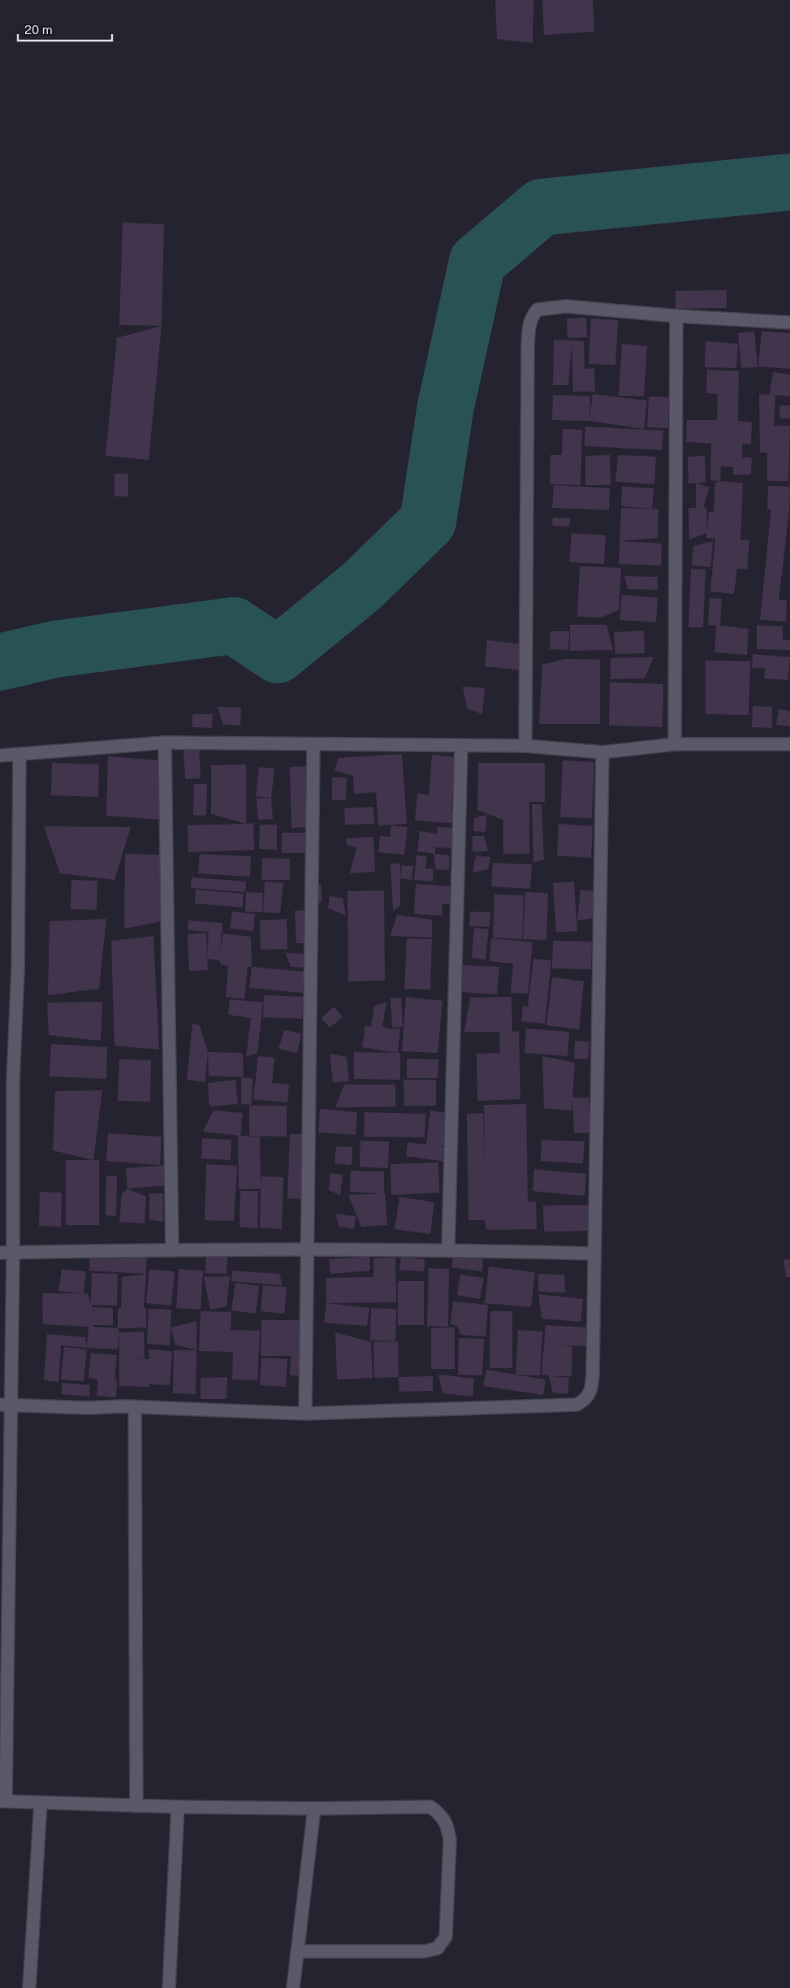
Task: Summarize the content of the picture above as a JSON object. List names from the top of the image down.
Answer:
{
  "scale_bar": "20 m"
}
